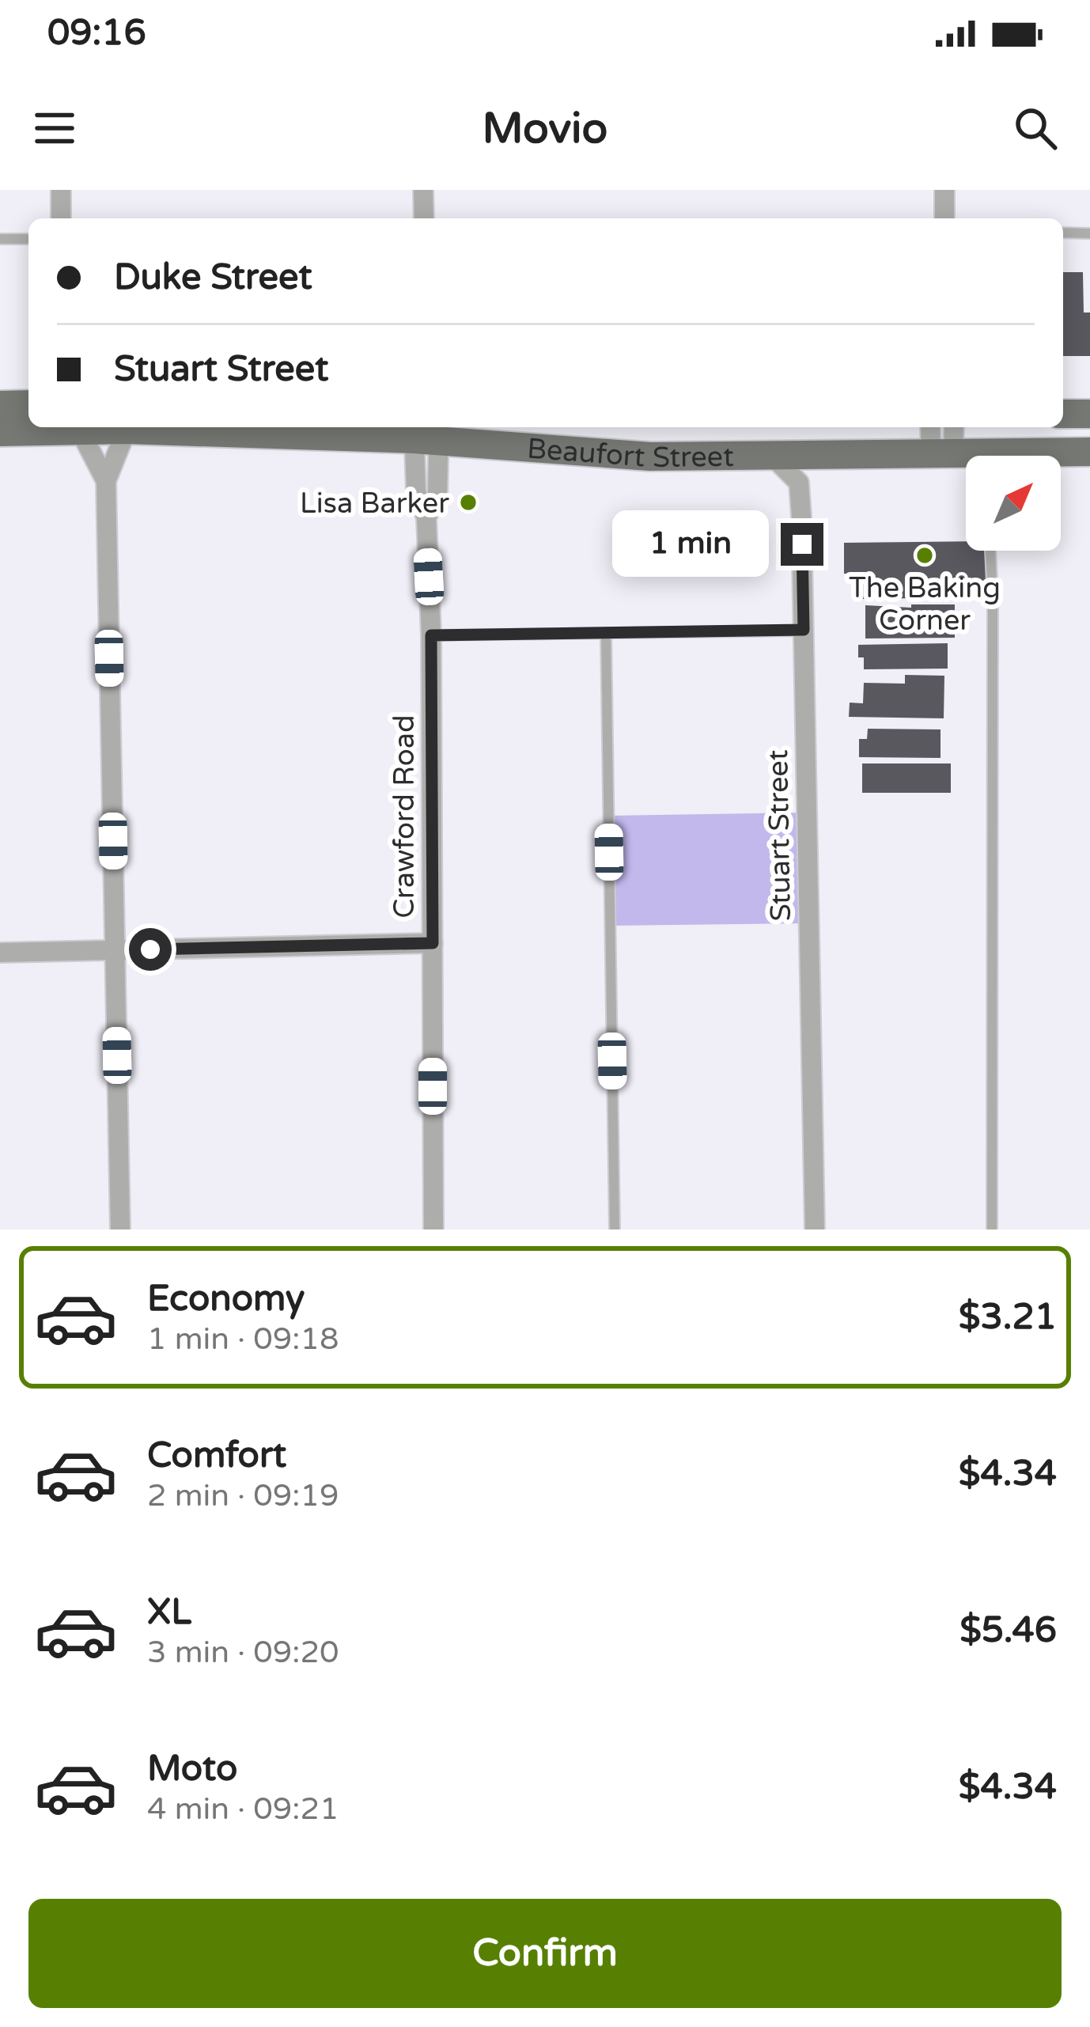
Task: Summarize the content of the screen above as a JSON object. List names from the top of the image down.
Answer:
{
  "streets": {
    "main road": ["Beaufort Street"],
    "street": ["Crawford Road", "Stuart Street"]
  },
  "crossings": [
    ["Beaufort Street", "Crawford Road"],
    ["Beaufort Street", "Stuart Street"]
  ],
  "places": ["Lisa Barker", "The Baking Corner"],
  "north": "top right",
  "page": {
    "status": "09:16",
    "header": "Movio",
    "banner": ["Duke Street", "Stuart Street"],
    "bubble": "1 min",
    "list": [
      {
        "name": "Economy",
        "note": "1 min · 09:18",
        "value": "$3.21"
      },
      {
        "name": "Comfort",
        "note": "2 min · 09:19",
        "value": "$4.34"
      },
      {
        "name": "XL",
        "note": "3 min · 09:20",
        "value": "$5.46"
      },
      {
        "name": "Moto",
        "note": "4 min · 09:21",
        "value": "$4.34"
      }
    ],
    "buttons": "Confirm"
  }
}
